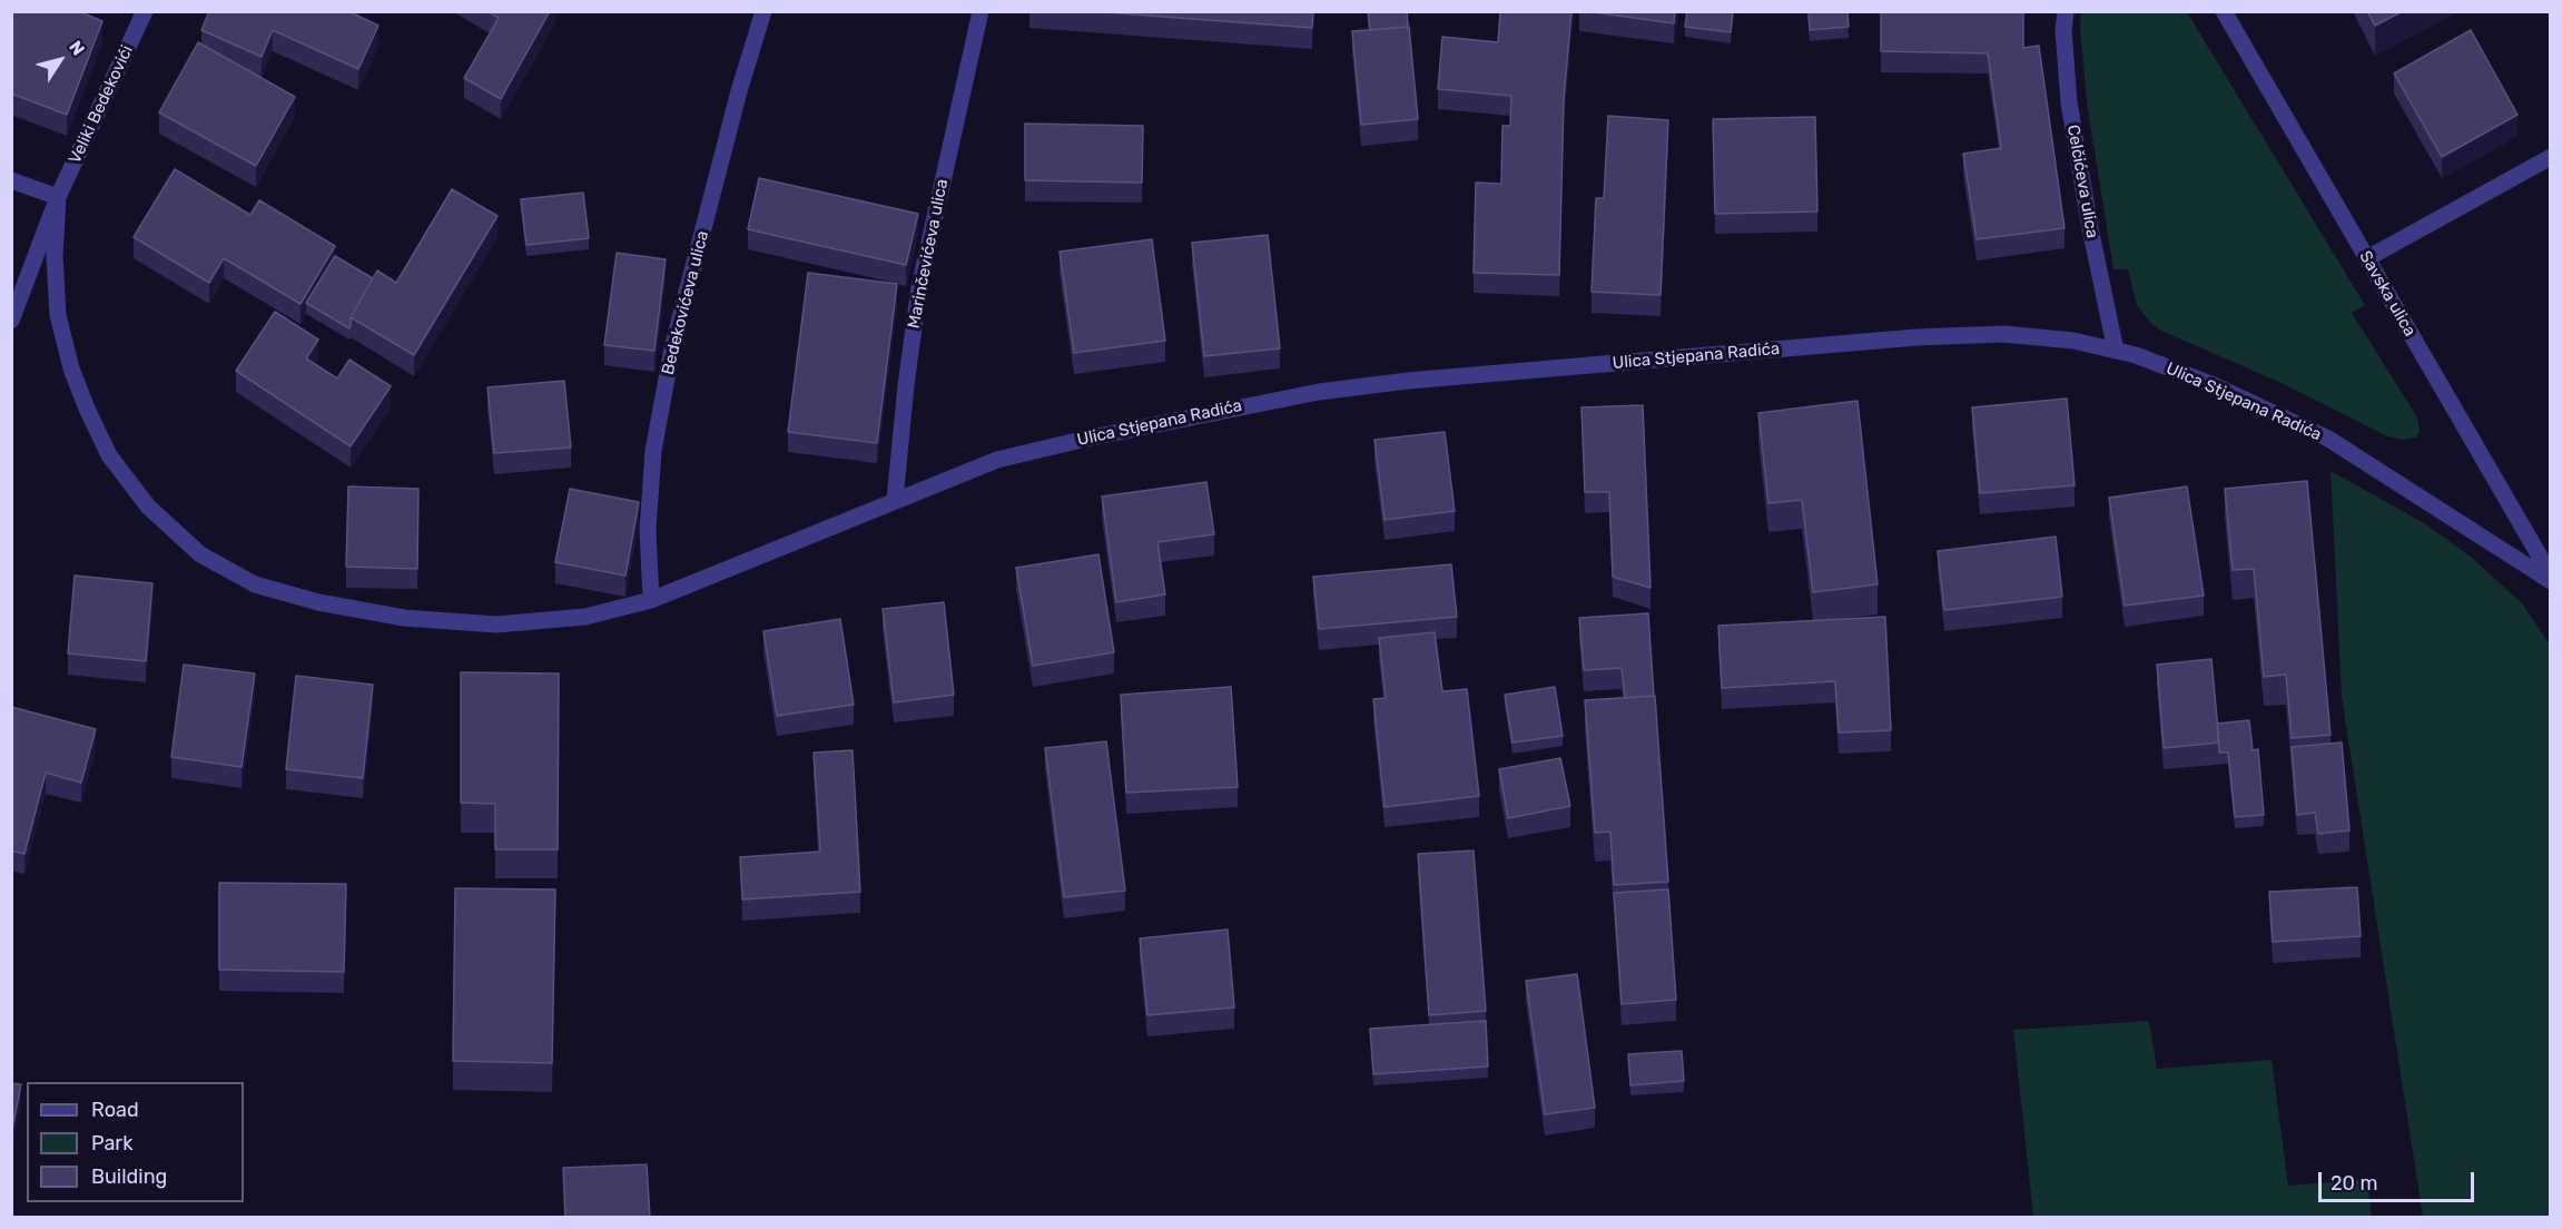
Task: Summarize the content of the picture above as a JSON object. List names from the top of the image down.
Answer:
{
  "streets": {
    "street": [
      "Veliki Bedekovići",
      "Celčićeva ulica",
      "Marinčevićeva ulica",
      "Savska ulica",
      "Bedekovićeva ulica",
      "Ulica Stjepana Radića"
    ]
  },
  "crossings": [
    ["Veliki Bedekovići", "Ulica Stjepana Radića"],
    ["Celčićeva ulica", "Ulica Stjepana Radića"],
    ["Marinčevićeva ulica", "Ulica Stjepana Radića"],
    ["Bedekovićeva ulica", "Ulica Stjepana Radića"]
  ],
  "legend": ["Road", "Park", "Building"],
  "scale_bar": "20 m",
  "north": "top right"
}
